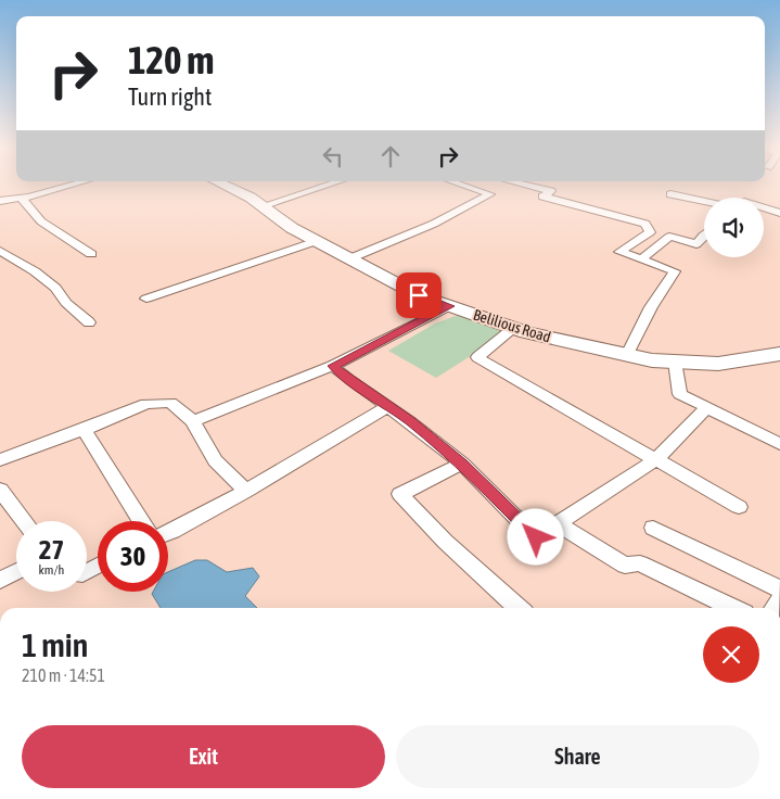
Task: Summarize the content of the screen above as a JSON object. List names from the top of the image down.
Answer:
{
  "streets": {
    "main road": ["Belilious Road"]
  },
  "page": {
    "turn": ["120 m", "Turn right"],
    "speed": "27 km/h",
    "limit": "30",
    "heading": ["1 min", "210 m · 14:51"],
    "buttons": ["Exit", "Share"]
  }
}
